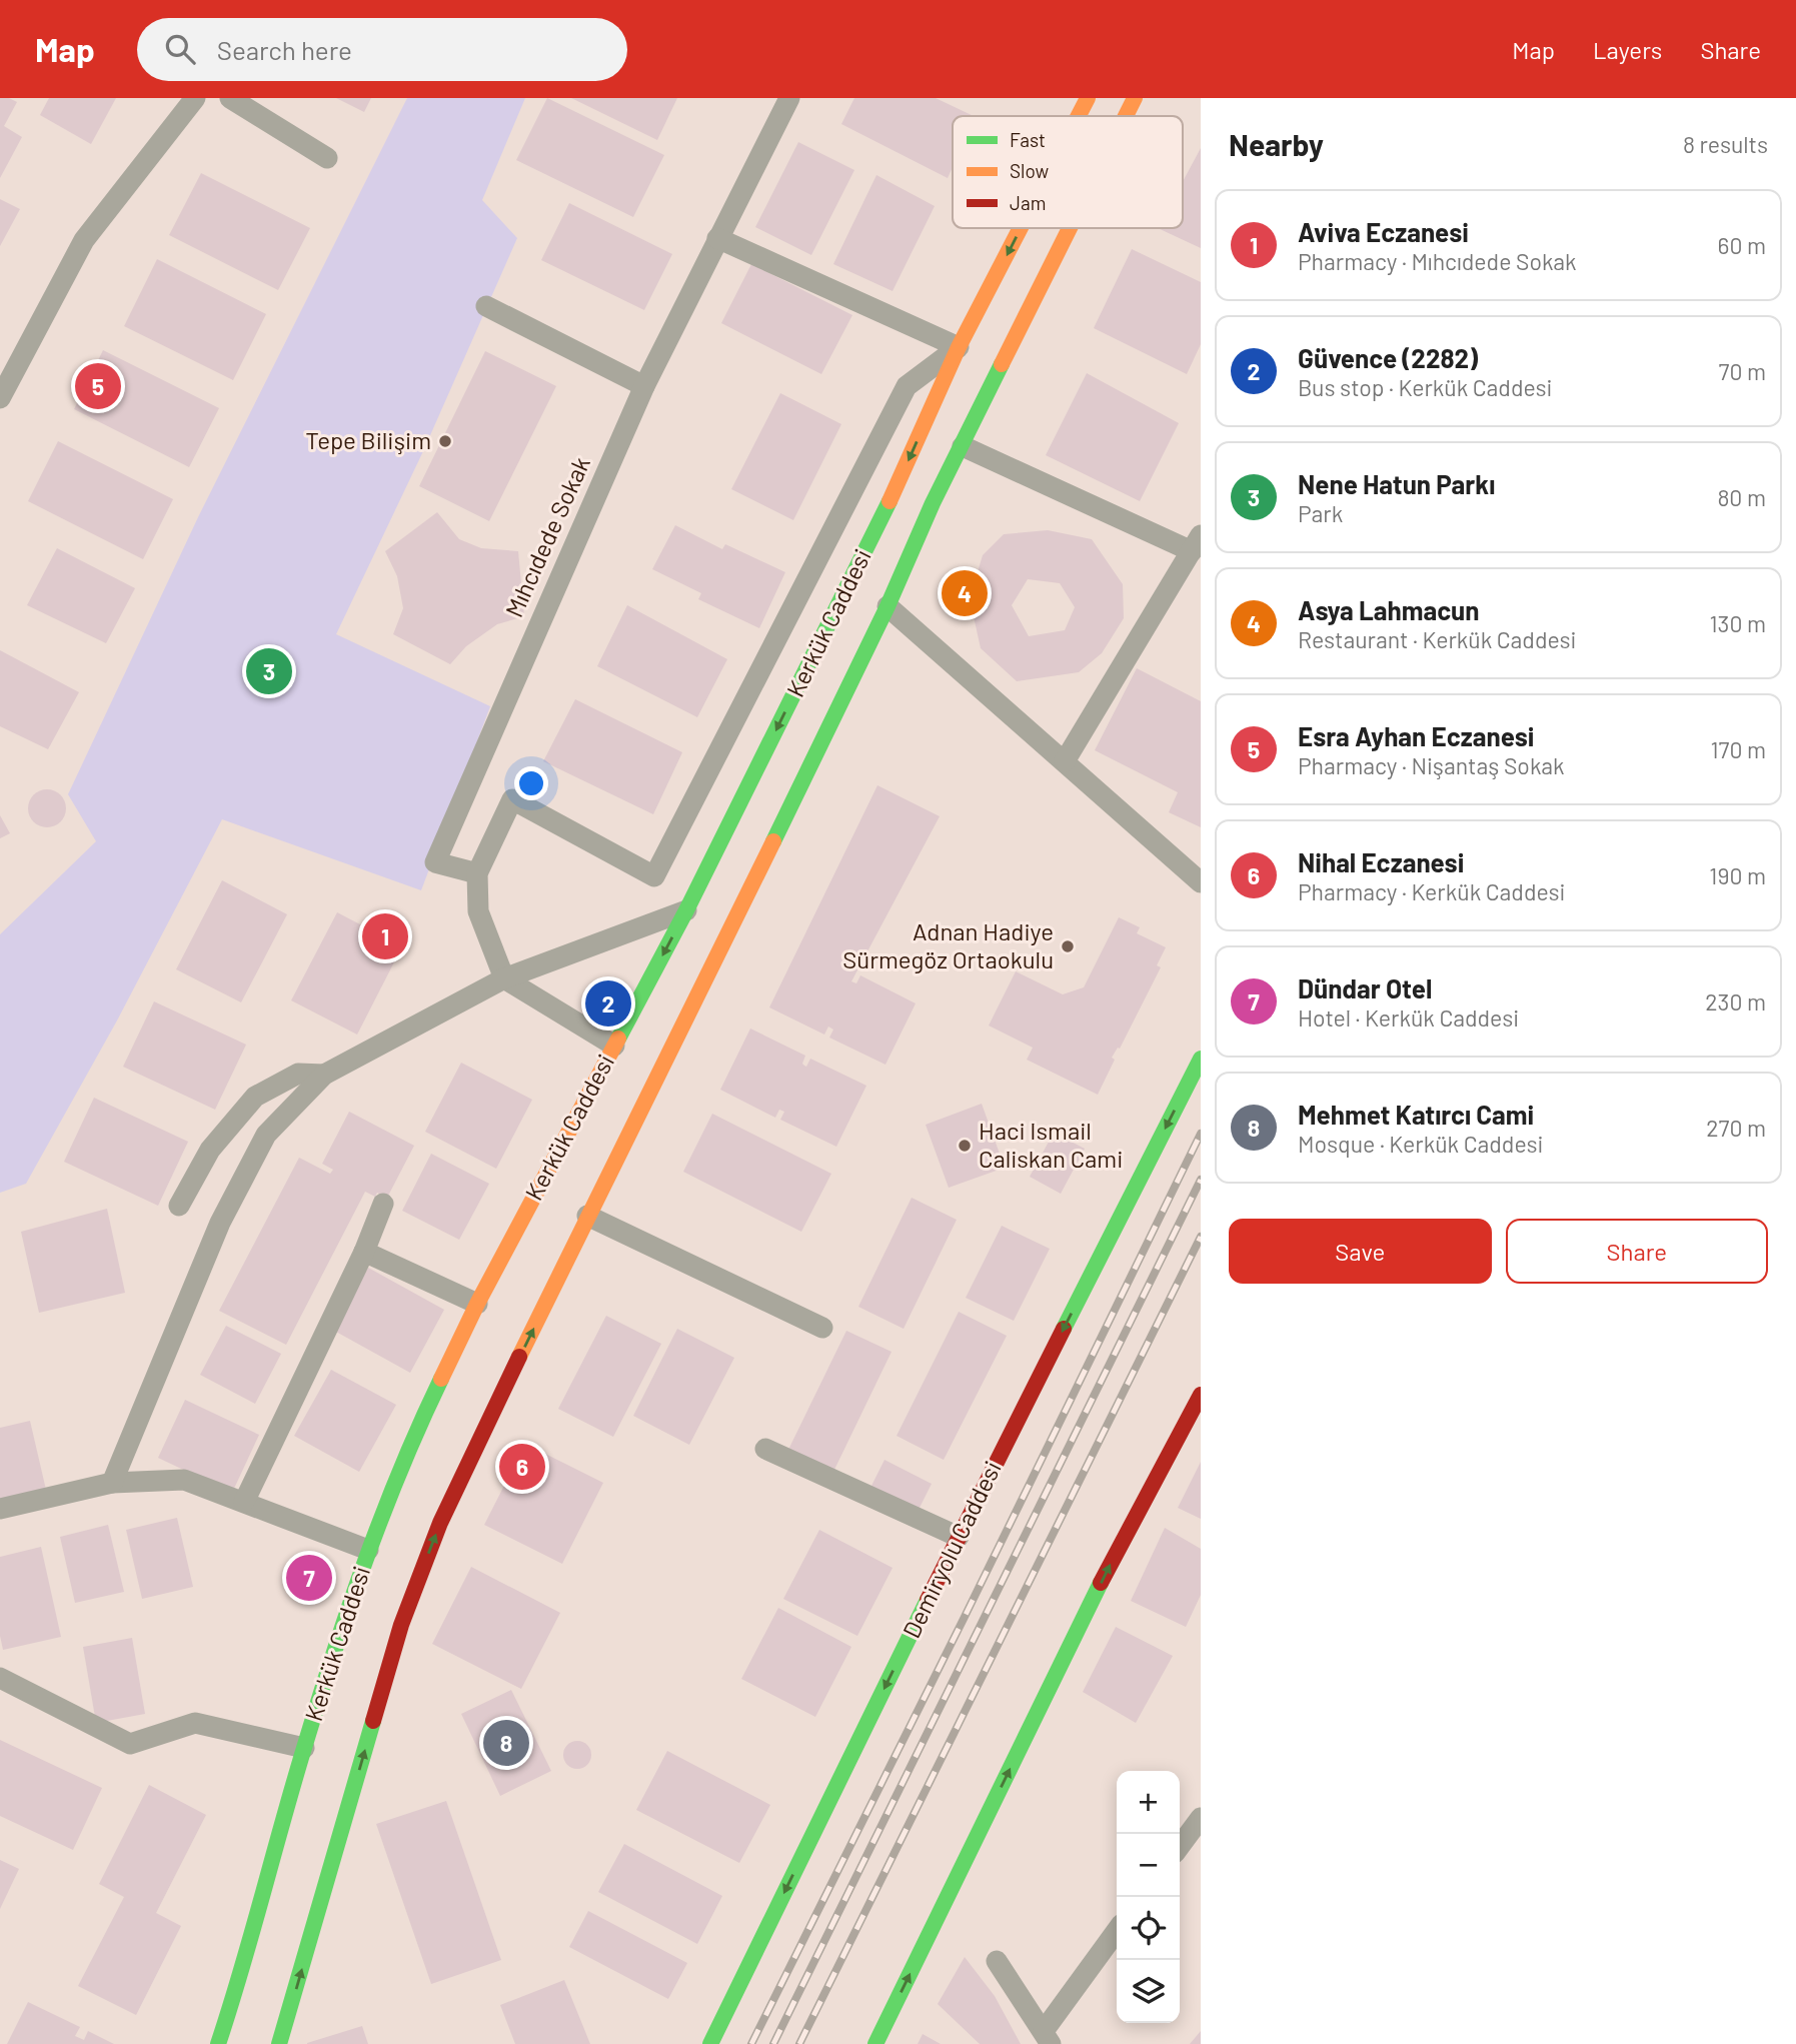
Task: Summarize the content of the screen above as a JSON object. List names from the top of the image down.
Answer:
{
  "streets": {
    "street": ["Mıhcıdede Sokak", "Kerkük Caddesi", "Demiryolu Caddesi"]
  },
  "one_way": ["Demiryolu Caddesi"],
  "places": ["Tepe Bilişim", "Adnan Hadiye Sürmegöz Ortaokulu", "Haci Ismail Caliskan Cami"],
  "legend": ["Fast", "Slow", "Jam"],
  "page": {
    "header": "Map",
    "search": "Search here",
    "nav": ["Map", "Layers", "Share"],
    "heading": ["Nearby", "8 results"],
    "list": [
      {
        "mark": "1",
        "name": "Aviva Eczanesi",
        "note": "Pharmacy · Mıhcıdede Sokak",
        "value": "60 m"
      },
      {
        "mark": "2",
        "name": "Güvence (2282)",
        "note": "Bus stop · Kerkük Caddesi",
        "value": "70 m"
      },
      {
        "mark": "3",
        "name": "Nene Hatun Parkı",
        "note": "Park",
        "value": "80 m"
      },
      {
        "mark": "4",
        "name": "Asya Lahmacun",
        "note": "Restaurant · Kerkük Caddesi",
        "value": "130 m"
      },
      {
        "mark": "5",
        "name": "Esra Ayhan Eczanesi",
        "note": "Pharmacy · Nişantaş Sokak",
        "value": "170 m"
      },
      {
        "mark": "6",
        "name": "Nihal Eczanesi",
        "note": "Pharmacy · Kerkük Caddesi",
        "value": "190 m"
      },
      {
        "mark": "7",
        "name": "Dündar Otel",
        "note": "Hotel · Kerkük Caddesi",
        "value": "230 m"
      },
      {
        "mark": "8",
        "name": "Mehmet Katırcı Cami",
        "note": "Mosque · Kerkük Caddesi",
        "value": "270 m"
      }
    ],
    "pins": [
      "5",
      "4",
      "3",
      "1",
      "2",
      "6",
      "7",
      "8"
    ],
    "buttons": ["Save", "Share"],
    "map_buttons": ["+", "−"]
  }
}
